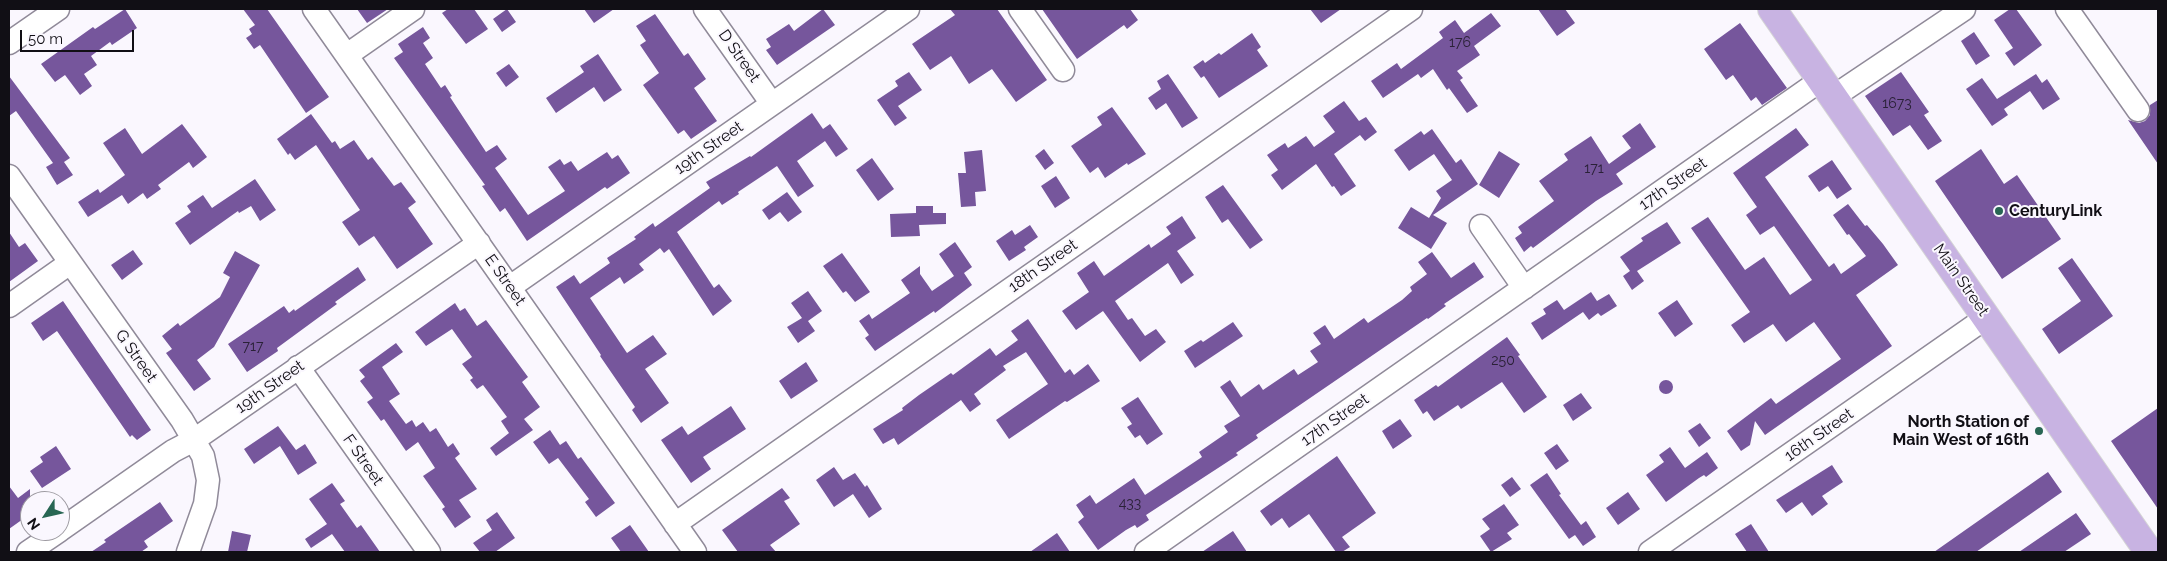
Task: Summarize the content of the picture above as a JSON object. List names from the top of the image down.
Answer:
{
  "streets": {
    "main road": ["Main Street"],
    "street": [
      "D Street",
      "19th Street",
      "17th Street",
      "18th Street",
      "E Street",
      "G Street",
      "16th Street",
      "F Street"
    ]
  },
  "crossings": [
    ["D Street", "19th Street"],
    ["19th Street", "E Street"],
    ["19th Street", "G Street"],
    ["19th Street", "F Street"],
    ["17th Street", "Main Street"],
    ["18th Street", "E Street"],
    ["Main Street", "16th Street"]
  ],
  "places": ["CenturyLink", "North Station of Main West of 16th"],
  "house_numbers": [
    "176",
    "1673",
    "171",
    "717",
    "250",
    "433"
  ],
  "scale_bar": "50 m",
  "north": "bottom left"
}
